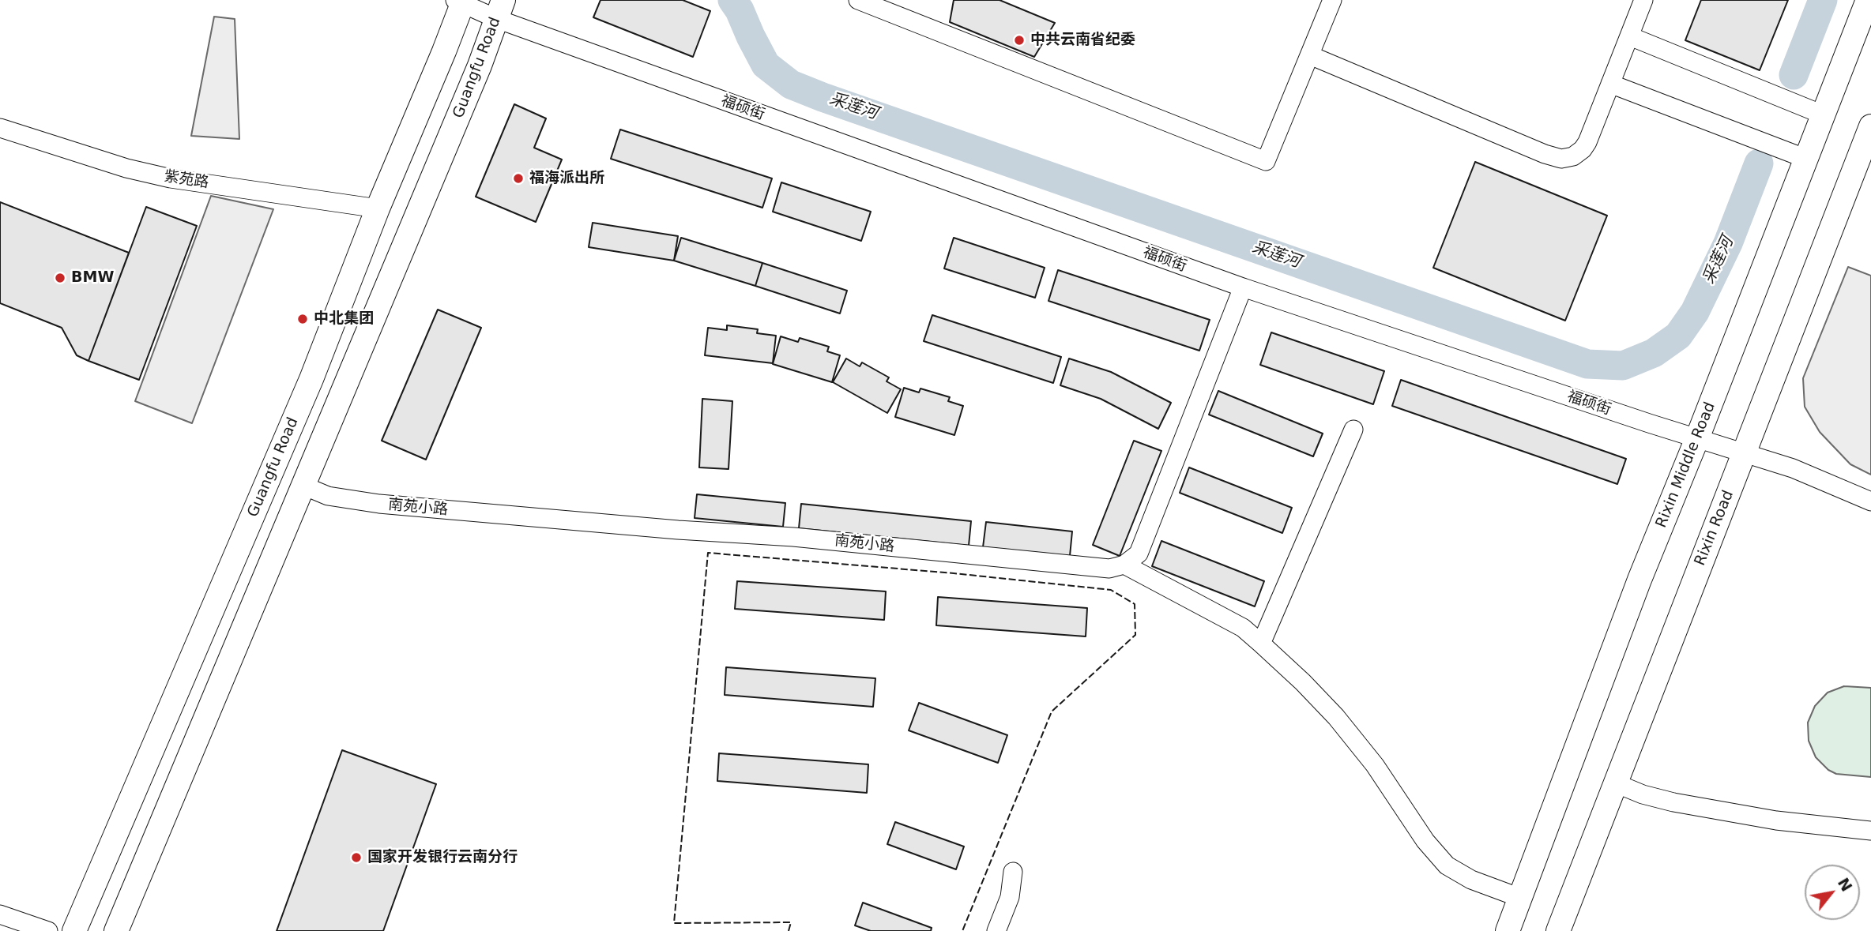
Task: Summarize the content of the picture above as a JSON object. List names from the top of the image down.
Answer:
{
  "streets": {
    "main road": ["Guangfu Road", "Rixin Middle Road", "Rixin Road"],
    "street": ["福硕街", "紫苑路", "南苑小路"]
  },
  "crossings": [
    ["Guangfu Road", "福硕街"],
    ["Guangfu Road", "紫苑路"],
    ["Guangfu Road", "南苑小路"],
    ["福硕街", "Rixin Middle Road"],
    ["福硕街", "Rixin Road"]
  ],
  "water": ["采莲河"],
  "places": [
    "中共云南省纪委",
    "福海派出所",
    "BMW",
    "中北集团",
    "国家开发银行云南分行"
  ],
  "north": "top right"
}
